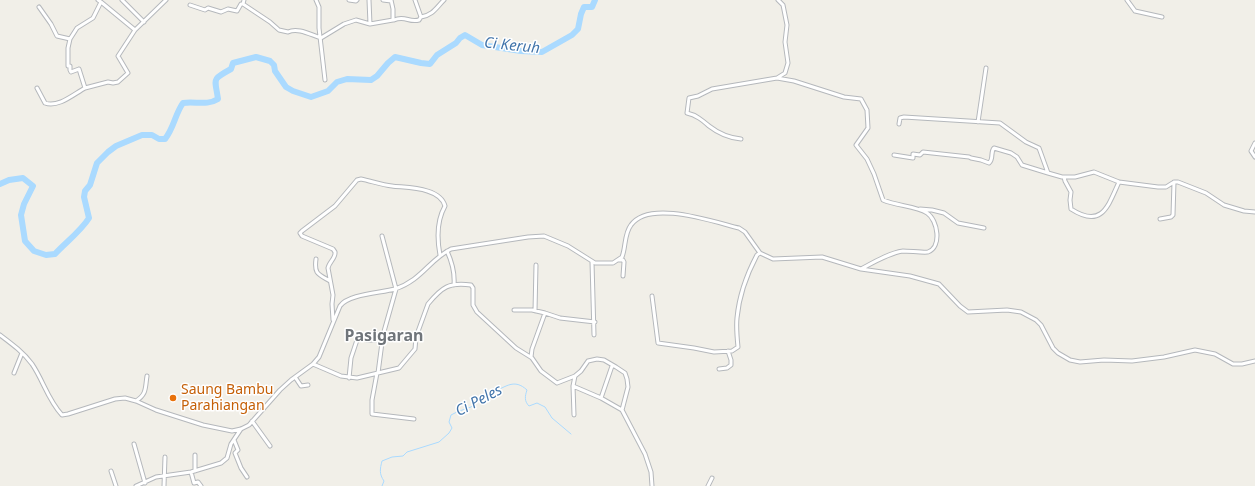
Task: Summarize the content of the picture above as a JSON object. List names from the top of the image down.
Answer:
{
  "districts": ["Pasigaran"],
  "water": ["Ci Keruh", "Ci Peles"],
  "places": ["Saung Bambu Parahiangan"]
}
